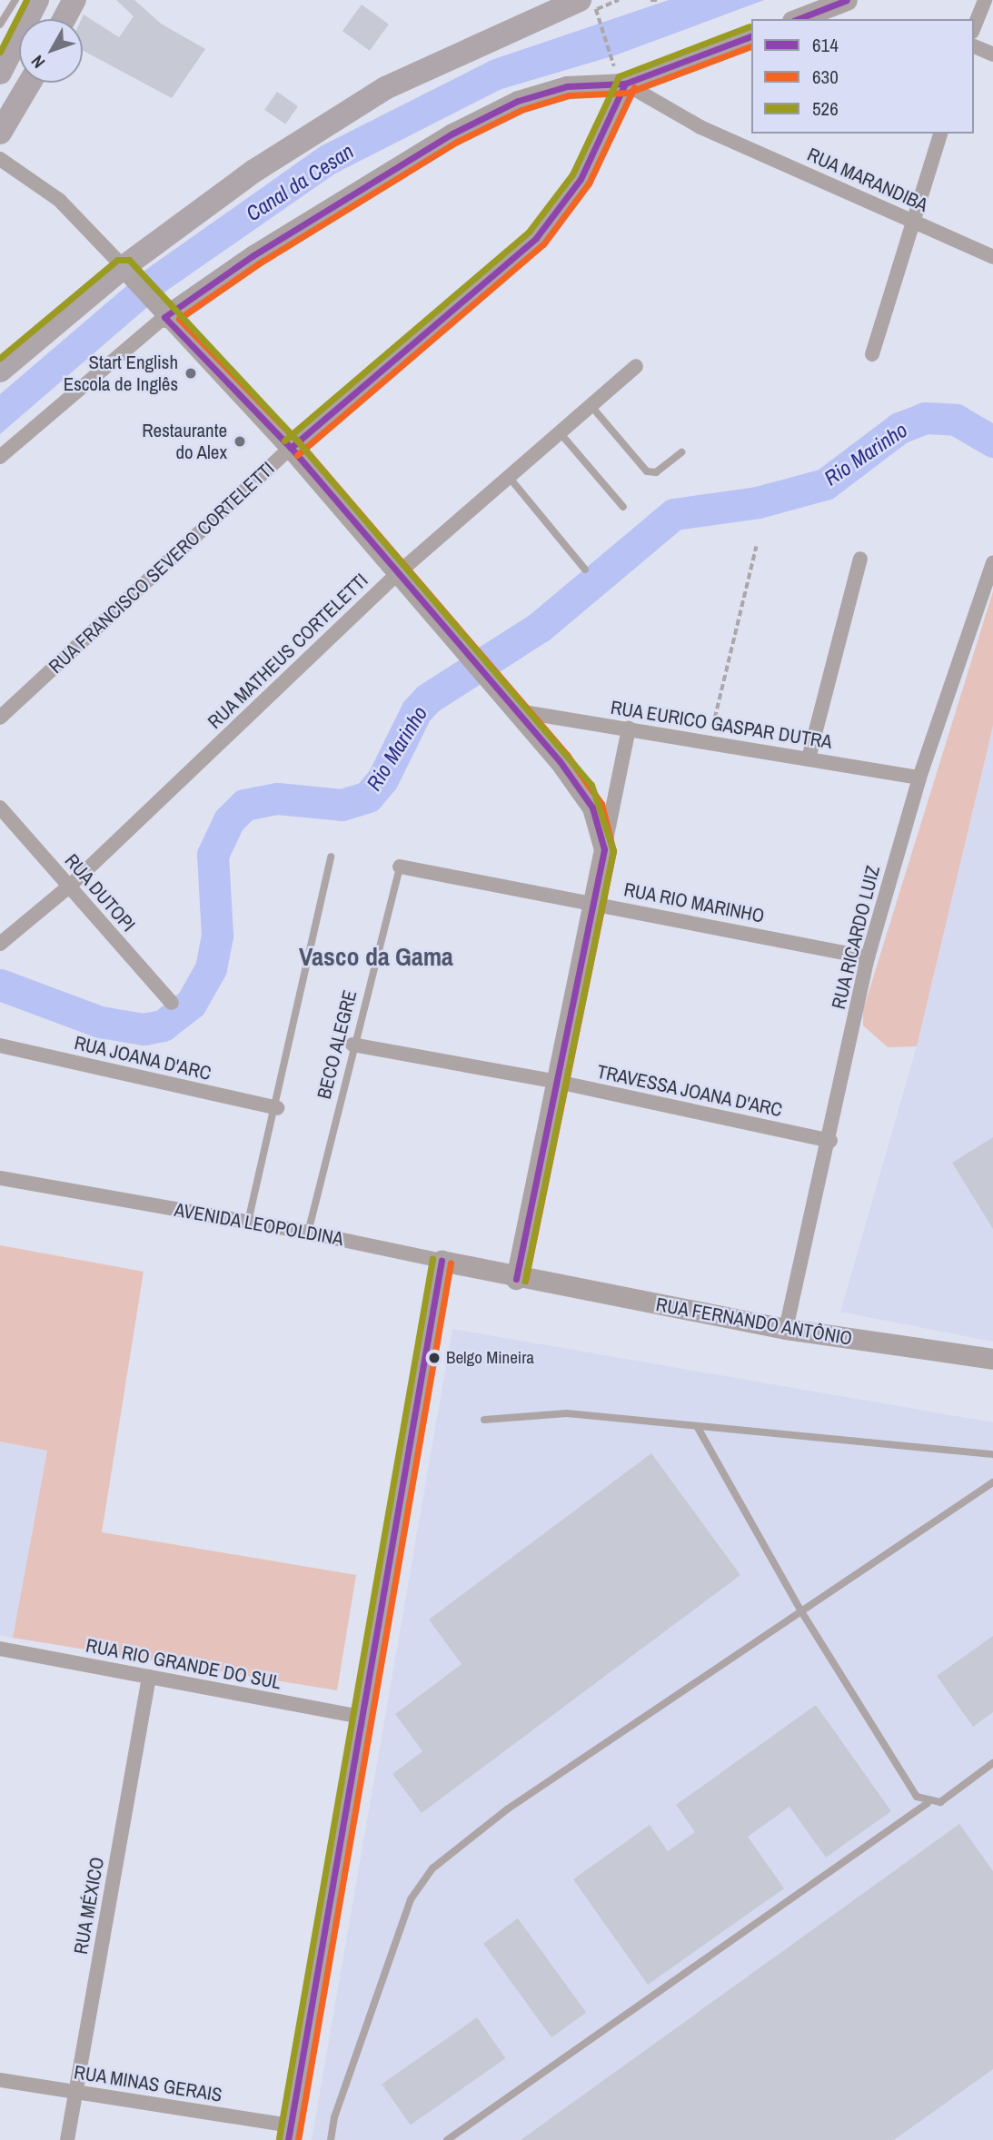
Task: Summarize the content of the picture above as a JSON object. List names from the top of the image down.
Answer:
{
  "streets": {
    "street": [
      "RUA MARANDIBA",
      "RUA FRANCISCO SEVERO CORTELETTI",
      "RUA MATHEUS CORTELETTI",
      "RUA EURICO GASPAR DUTRA",
      "RUA DUTOPI",
      "RUA RIO MARINHO",
      "RUA RICARDO LUIZ",
      "RUA JOANA D'ARC",
      "TRAVESSA JOANA D'ARC",
      "AVENIDA LEOPOLDINA",
      "RUA FERNANDO ANTÔNIO",
      "RUA RIO GRANDE DO SUL",
      "RUA MÉXICO",
      "RUA MINAS GERAIS"
    ],
    "lane": ["BECO ALEGRE"]
  },
  "crossings": [
    ["RUA MARANDIBA", "RUA FRANCISCO SEVERO CORTELETTI"],
    ["RUA MATHEUS CORTELETTI", "RUA DUTOPI"],
    ["RUA EURICO GASPAR DUTRA", "RUA RICARDO LUIZ"],
    ["RUA RIO MARINHO", "RUA RICARDO LUIZ"],
    ["RUA RIO MARINHO", "BECO ALEGRE"],
    ["RUA RICARDO LUIZ", "TRAVESSA JOANA D'ARC"],
    ["RUA RICARDO LUIZ", "RUA FERNANDO ANTÔNIO"],
    ["BECO ALEGRE", "TRAVESSA JOANA D'ARC"],
    ["BECO ALEGRE", "AVENIDA LEOPOLDINA"],
    ["AVENIDA LEOPOLDINA", "RUA FERNANDO ANTÔNIO"],
    ["RUA RIO GRANDE DO SUL", "RUA MÉXICO"],
    ["RUA MÉXICO", "RUA MINAS GERAIS"]
  ],
  "districts": ["Vasco da Gama"],
  "water": ["Canal da Cesan", "Rio Marinho"],
  "places": ["Start English Escola de Inglês", "Restaurante do Alex", "Belgo Mineira"],
  "lines": ["transit line 614", "transit line 526", "transit line 630"],
  "legend": ["614", "630", "526"],
  "north": "bottom left"
}
